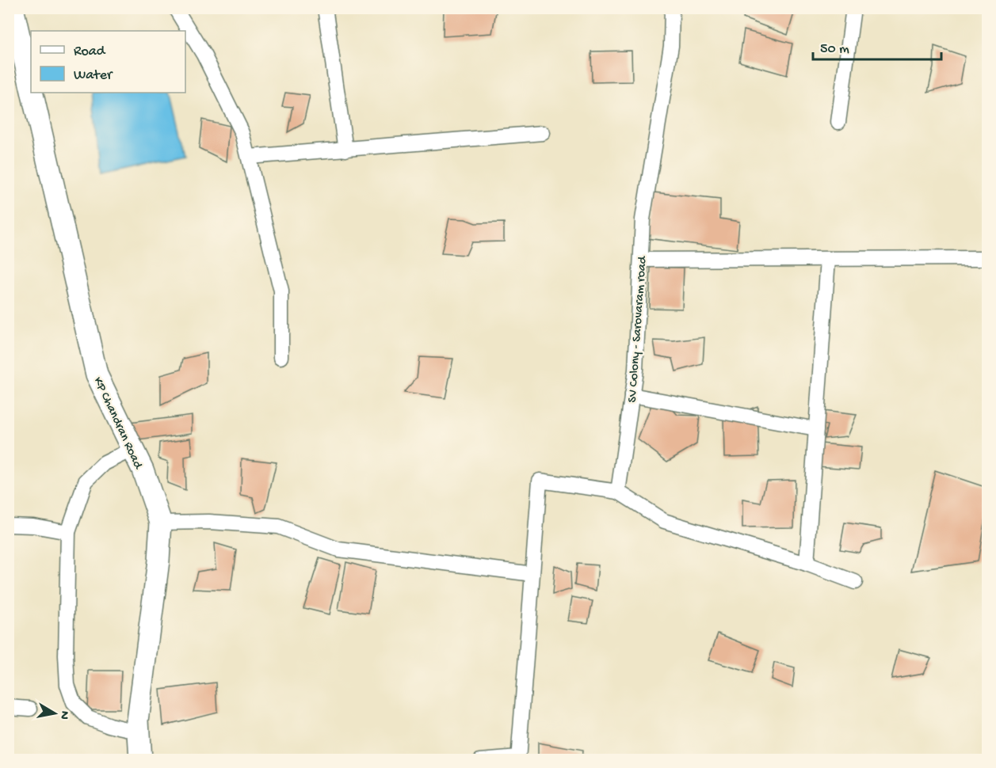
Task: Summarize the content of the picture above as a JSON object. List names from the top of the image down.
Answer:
{
  "streets": {
    "main road": ["KP Chandran Road"],
    "street": ["SV Colony - Sarovaram road"]
  },
  "legend": ["Road", "Water"],
  "scale_bar": "50 m",
  "north": "right"
}
